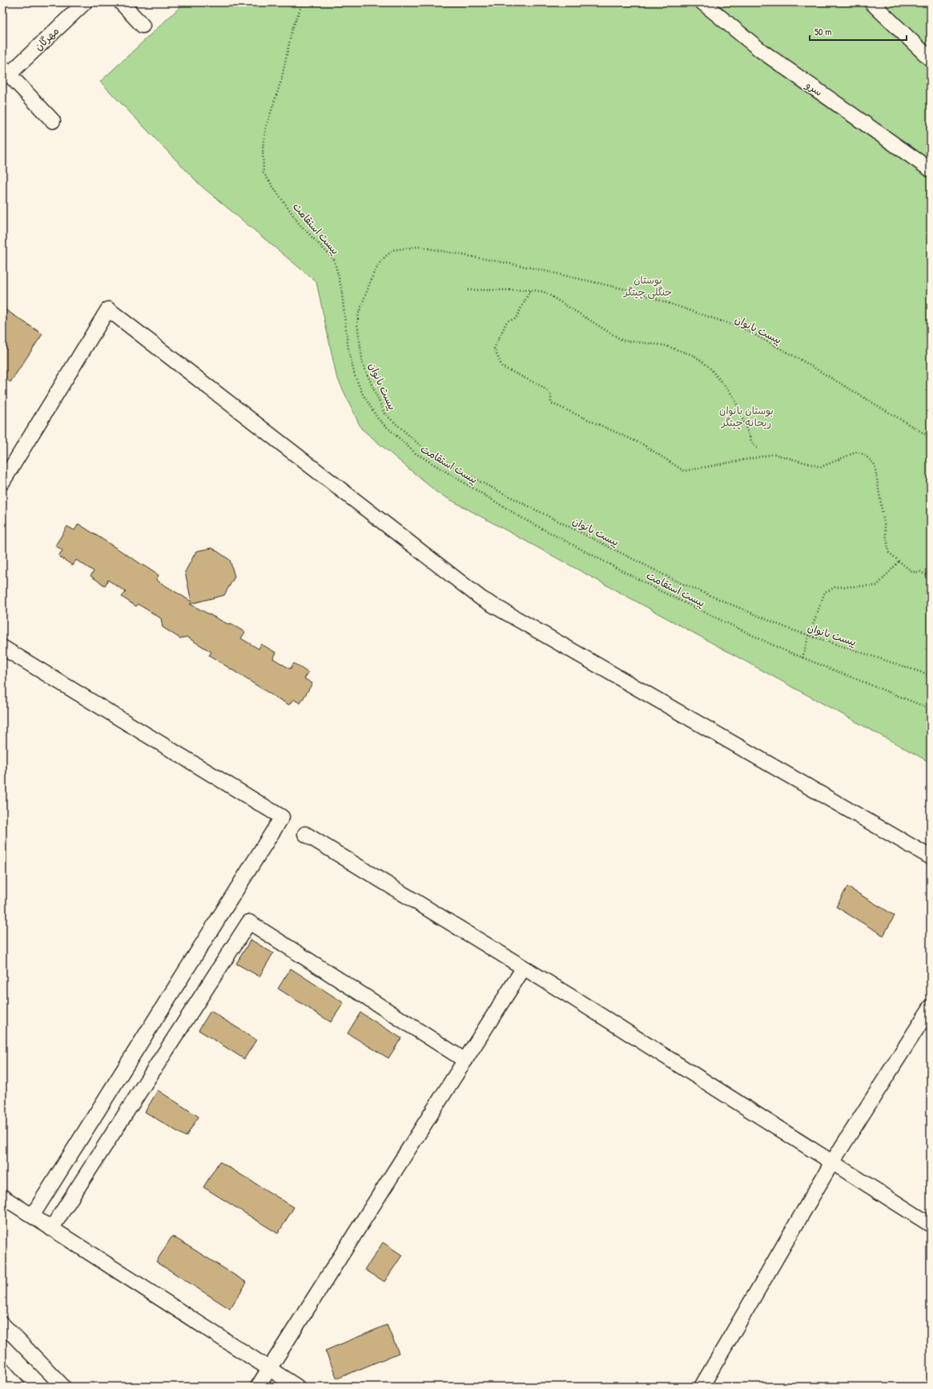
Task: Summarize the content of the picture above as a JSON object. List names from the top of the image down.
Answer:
{
  "streets": {
    "street": ["مهرگان", "سرو"],
    "path": ["پیست استقامت", "پیست بانوان"]
  },
  "parks": ["بوستان جنگلی چیتگر", "بوستان بانوان ریحانه چیتگر"],
  "scale_bar": "50 m"
}
